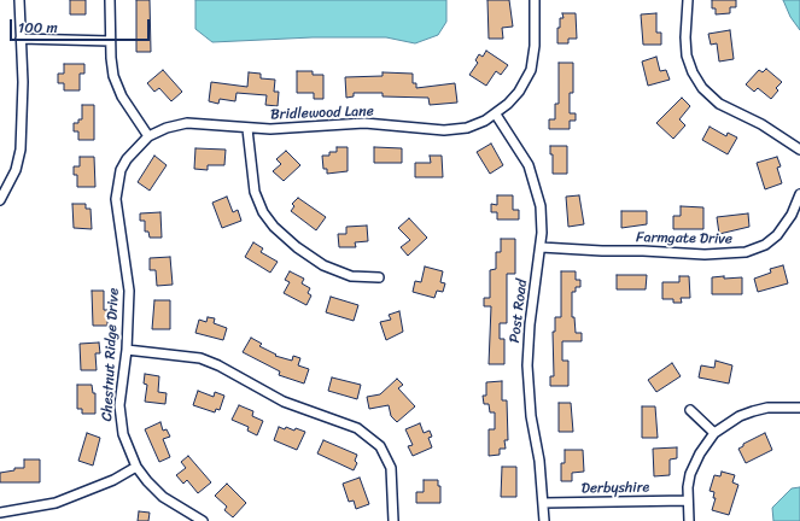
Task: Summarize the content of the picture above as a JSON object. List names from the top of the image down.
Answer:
{
  "streets": {
    "street": [
      "Bridlewood Lane",
      "Farmgate Drive",
      "Post Road",
      "Chestnut Ridge Drive",
      "Derbyshire"
    ]
  },
  "crossings": [
    ["Bridlewood Lane", "Post Road"],
    ["Bridlewood Lane", "Chestnut Ridge Drive"],
    ["Farmgate Drive", "Post Road"],
    ["Post Road", "Derbyshire"]
  ],
  "scale_bar": "100 m"
}
